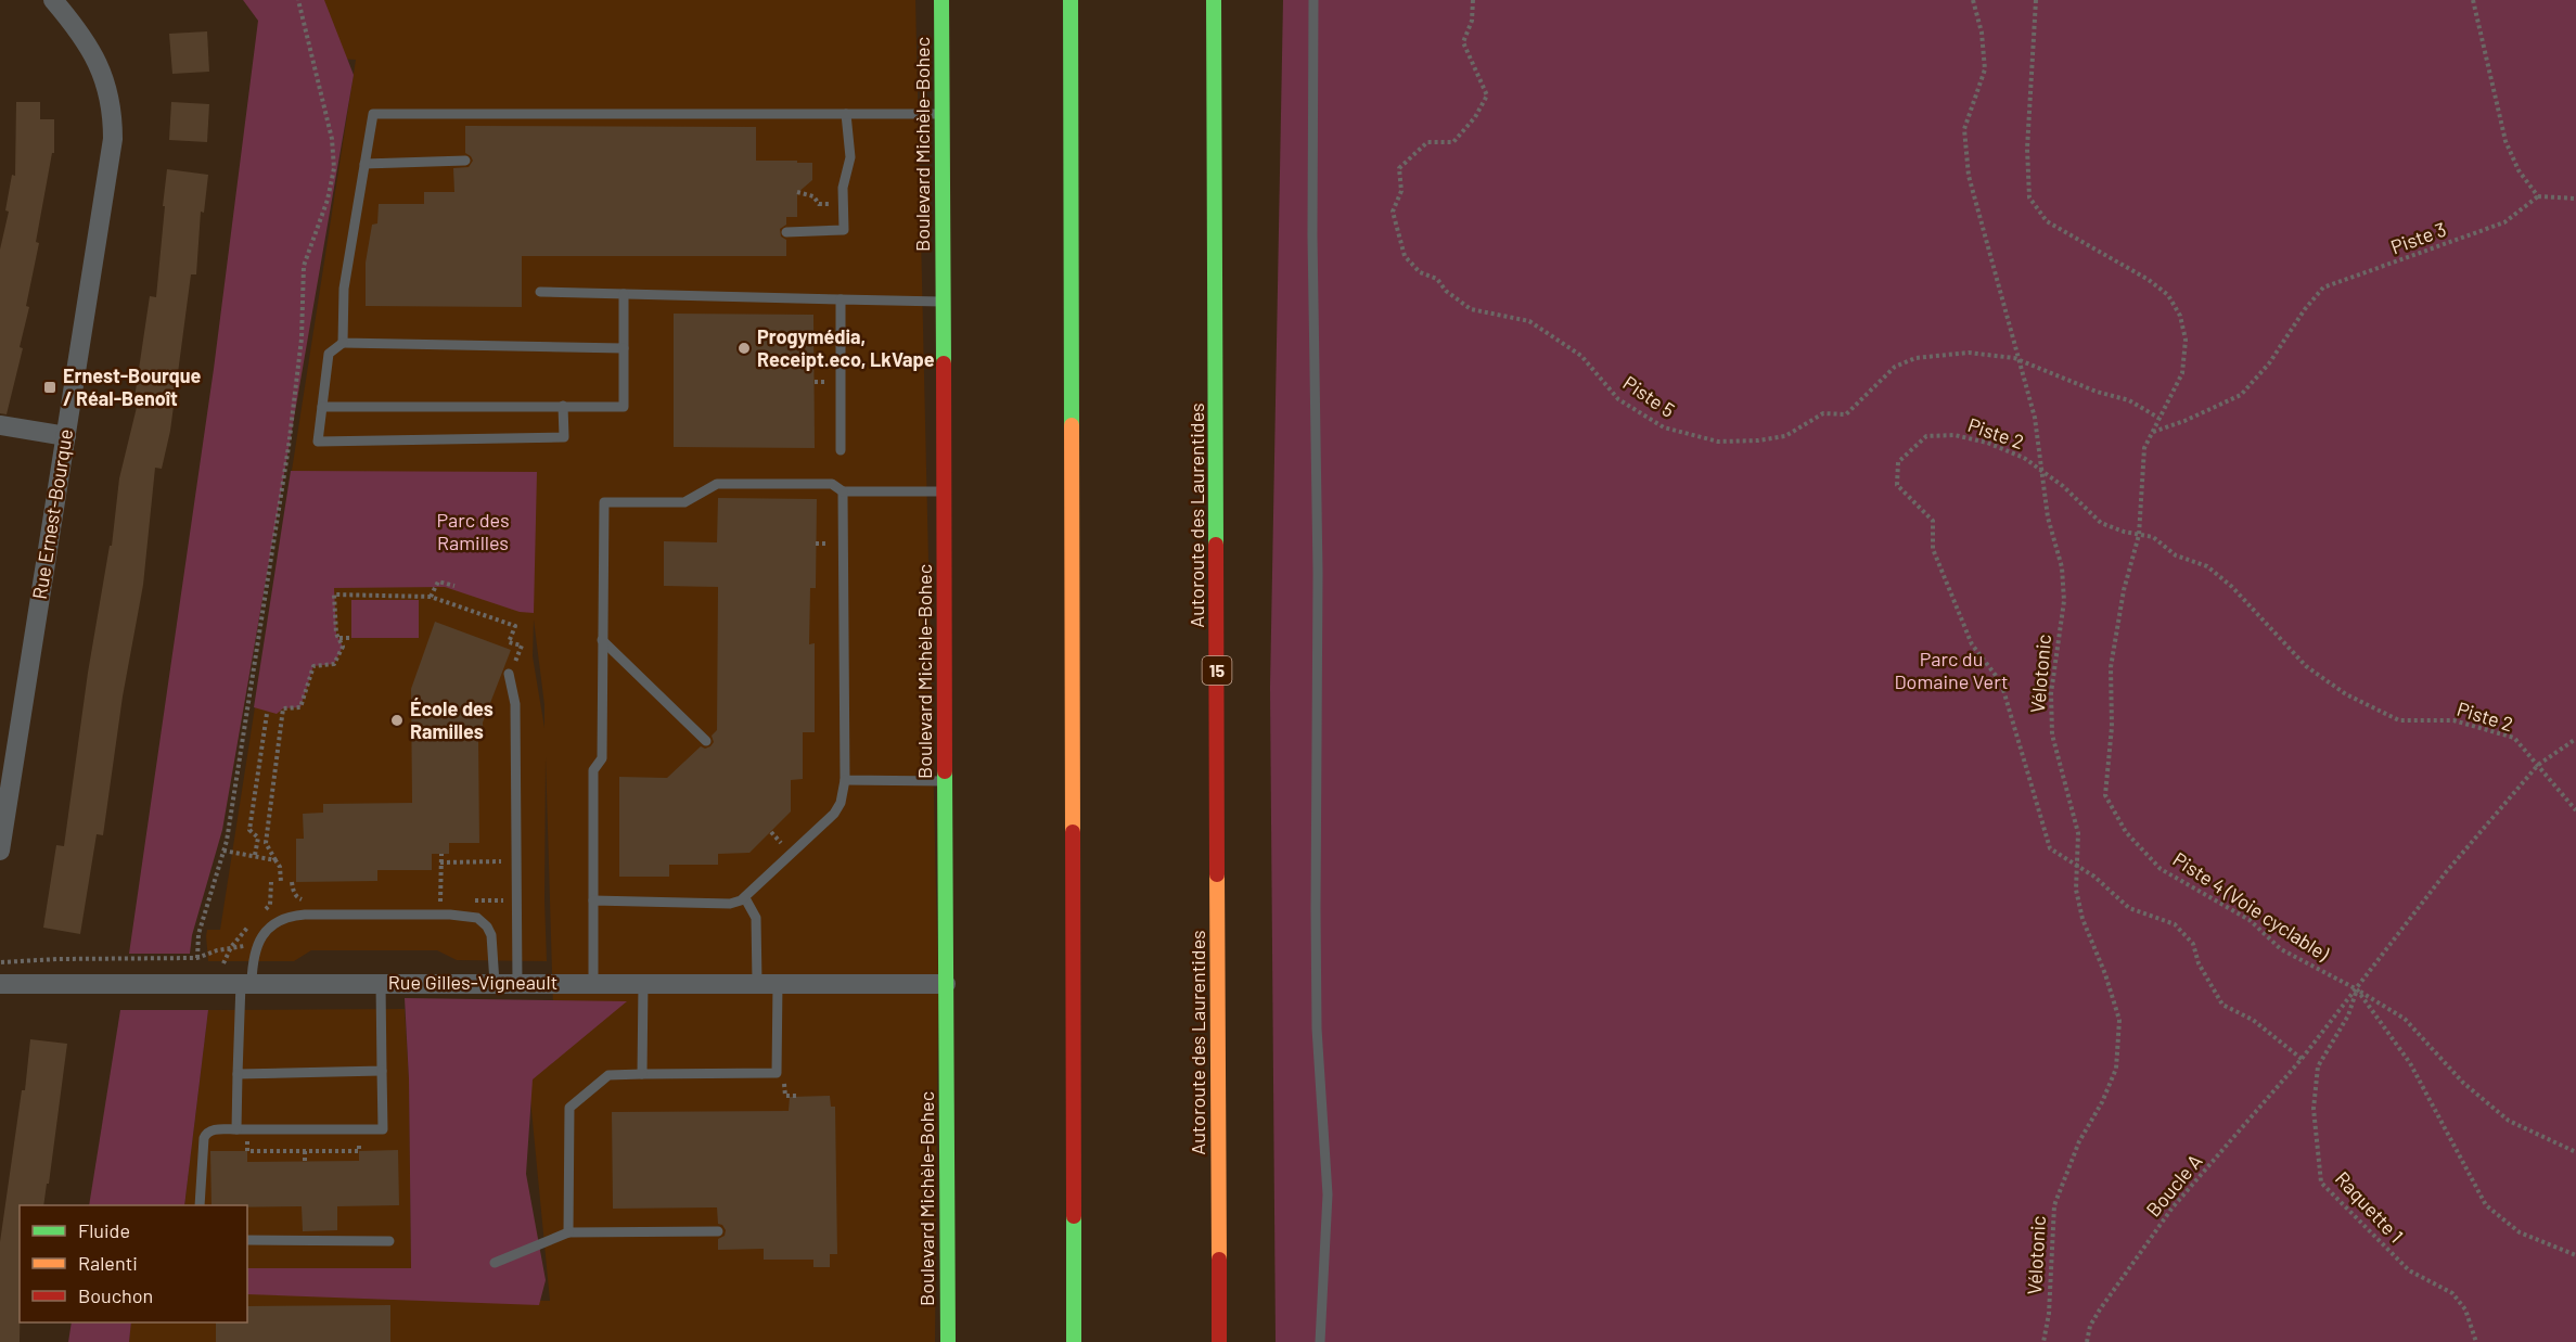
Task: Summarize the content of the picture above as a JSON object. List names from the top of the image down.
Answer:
{
  "streets": {
    "main road": ["Boulevard Michèle-Bohec", "Autoroute des Laurentides", "15"],
    "street": ["Rue Ernest-Bourque", "Rue Gilles-Vigneault"],
    "path": [
      "Piste 3",
      "Piste 5",
      "Piste 2",
      "Vélotonic",
      "Piste 4 (Voie cyclable)",
      "Boucle A",
      "Raquette 1"
    ]
  },
  "crossings": [
    ["Boulevard Michèle-Bohec", "Rue Gilles-Vigneault"],
    ["Piste 3", "Piste 4 (Voie cyclable)"],
    ["Piste 5", "Vélotonic"],
    ["Piste 5", "Piste 4 (Voie cyclable)"],
    ["Piste 2", "Vélotonic"],
    ["Piste 2", "Piste 4 (Voie cyclable)"],
    ["Piste 2", "Boucle A"],
    ["Piste 4 (Voie cyclable)", "Boucle A"],
    ["Piste 4 (Voie cyclable)", "Raquette 1"],
    ["Boucle A", "Raquette 1"]
  ],
  "parks": ["Parc des Ramilles", "Parc du Domaine Vert"],
  "places": {
    "other": ["Progymédia, Receipt.eco, LkVape", "École des Ramilles"],
    "transit": ["Ernest-Bourque / Réal-Benoît"]
  },
  "legend": ["Fluide", "Ralenti", "Bouchon"]
}
